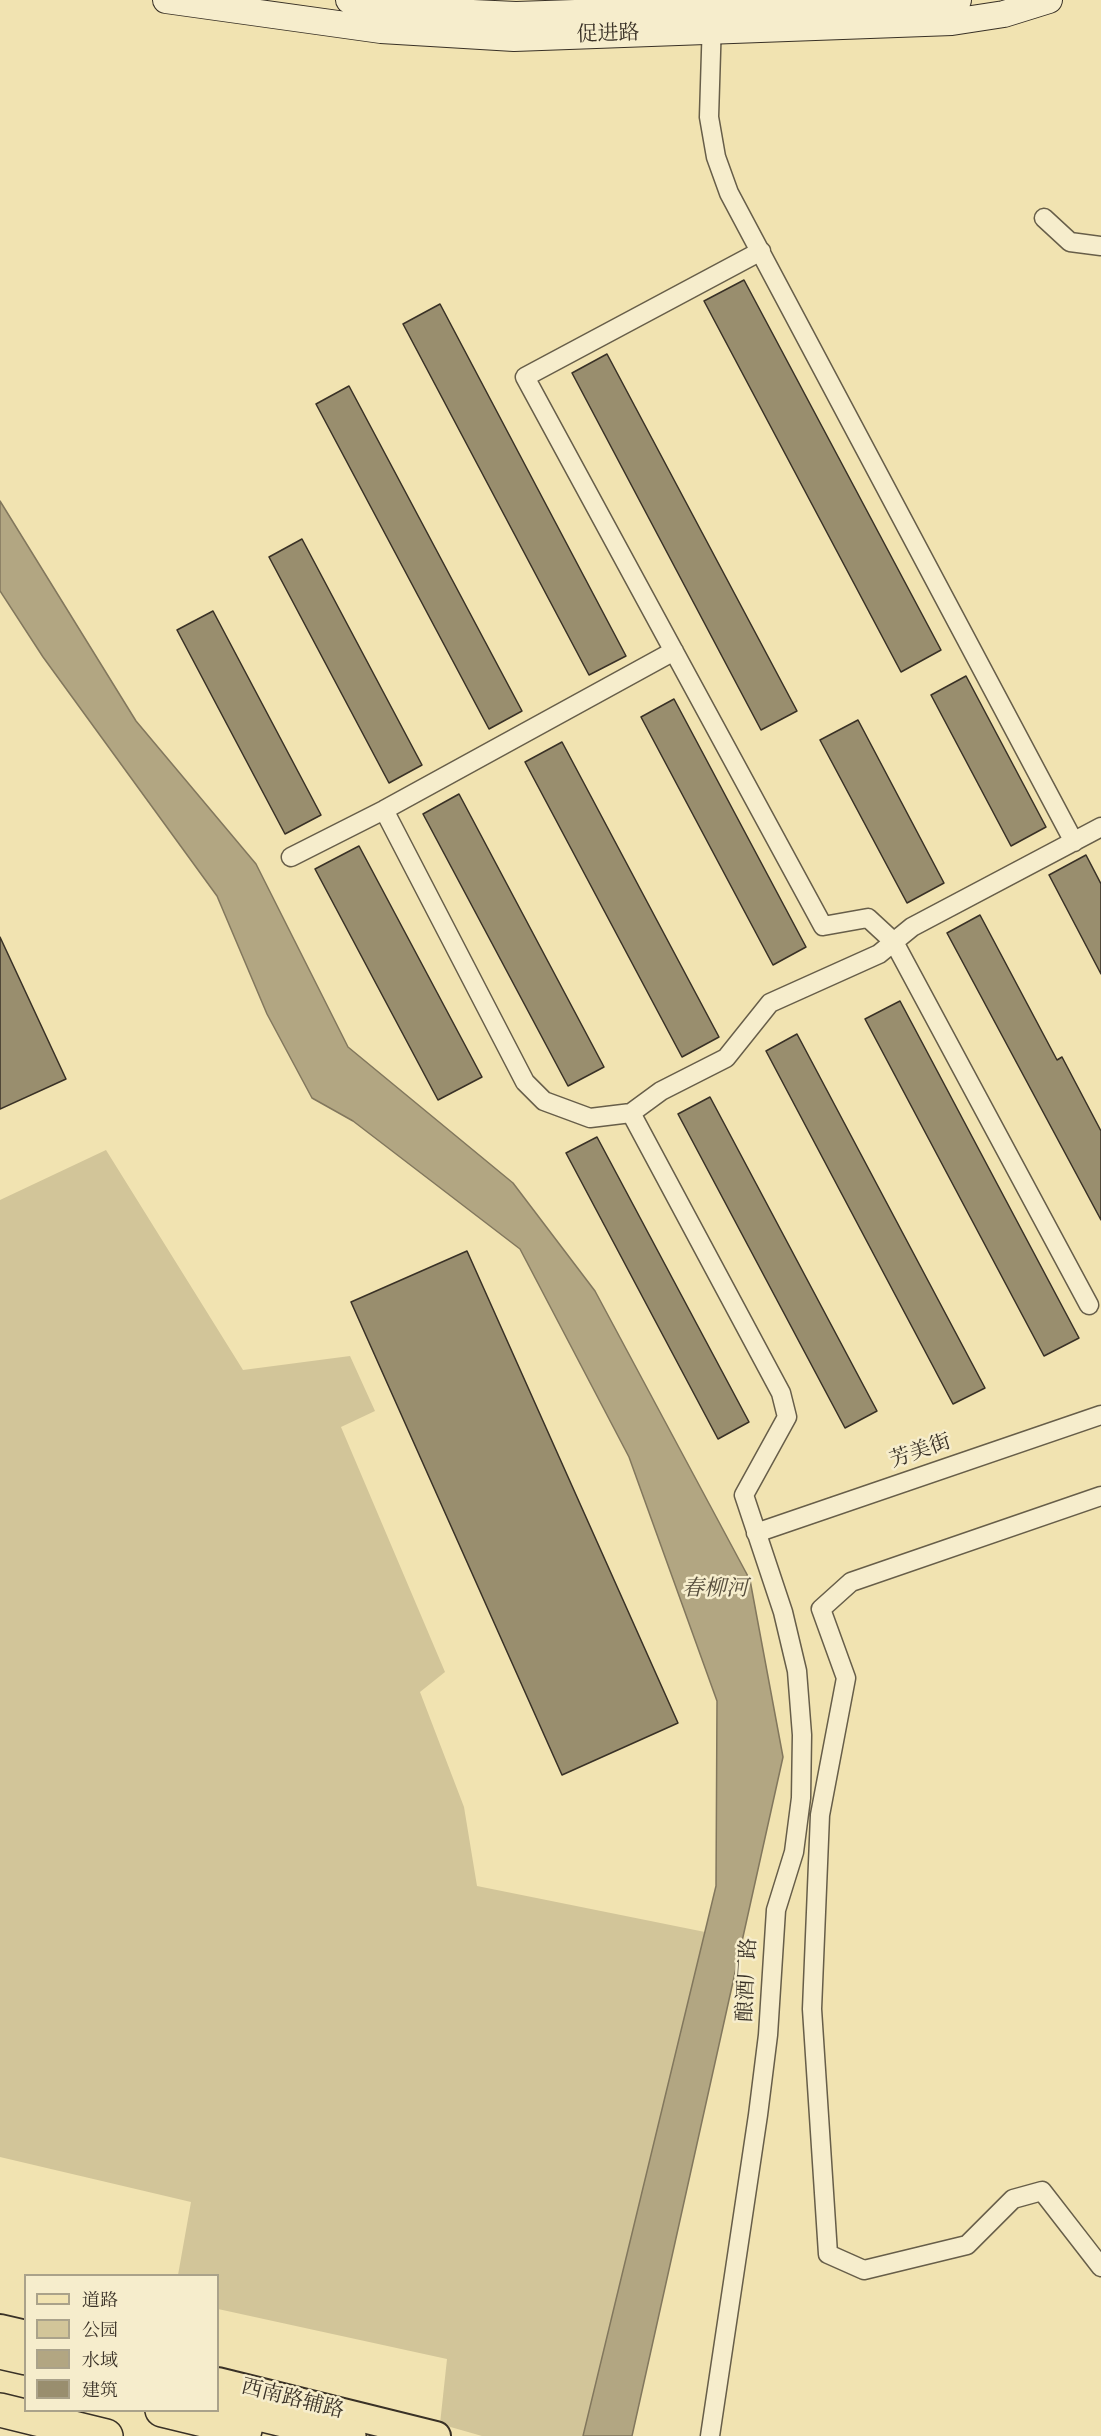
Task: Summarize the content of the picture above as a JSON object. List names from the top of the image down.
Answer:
{
  "streets": {
    "main road": ["促进路", "西南路辅路"],
    "street": ["芳美街", "酿酒厂路"]
  },
  "crossings": [
    ["芳美街", "酿酒厂路"]
  ],
  "water": ["春柳河"],
  "legend": [
    "道路",
    "公园",
    "水域",
    "建筑"
  ]
}
